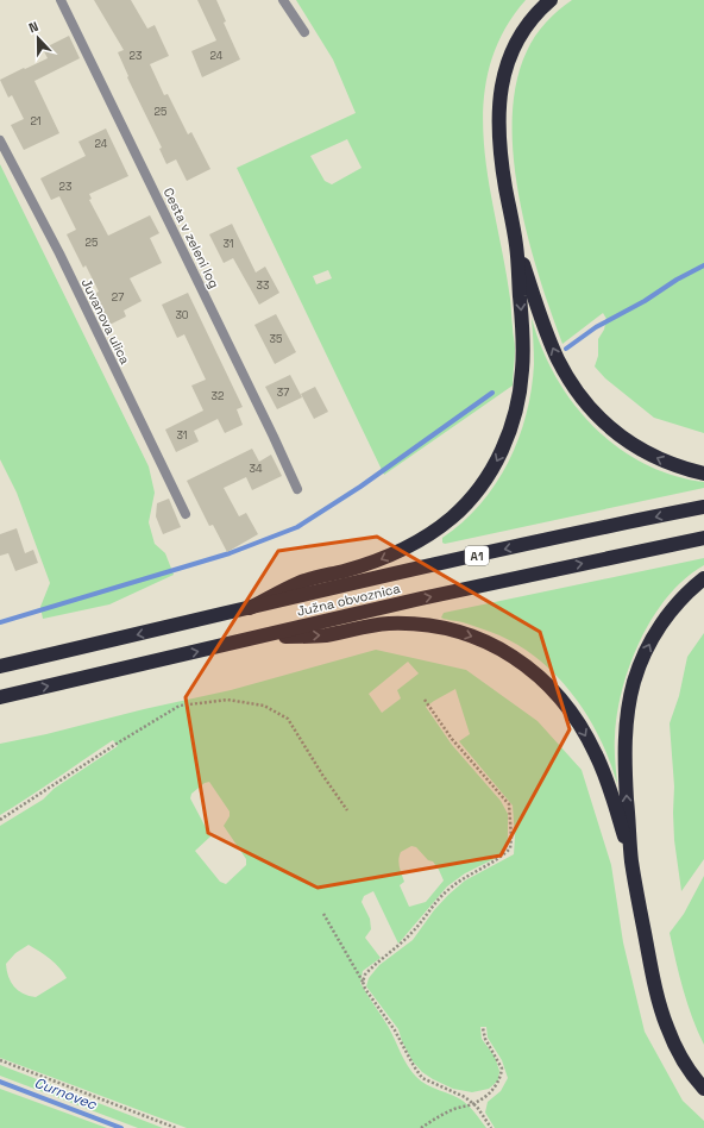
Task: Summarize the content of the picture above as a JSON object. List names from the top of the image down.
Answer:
{
  "streets": {
    "highway": ["A1", "Južna obvoznica"],
    "street": ["Cesta v zeleni log", "Juvanova ulica"]
  },
  "water": ["Curnovec"],
  "house_numbers": [
    "23",
    "24",
    "25",
    "21",
    "24",
    "23",
    "25",
    "31",
    "33",
    "27",
    "30",
    "35",
    "37",
    "32",
    "31",
    "34"
  ],
  "north": "top"
}
